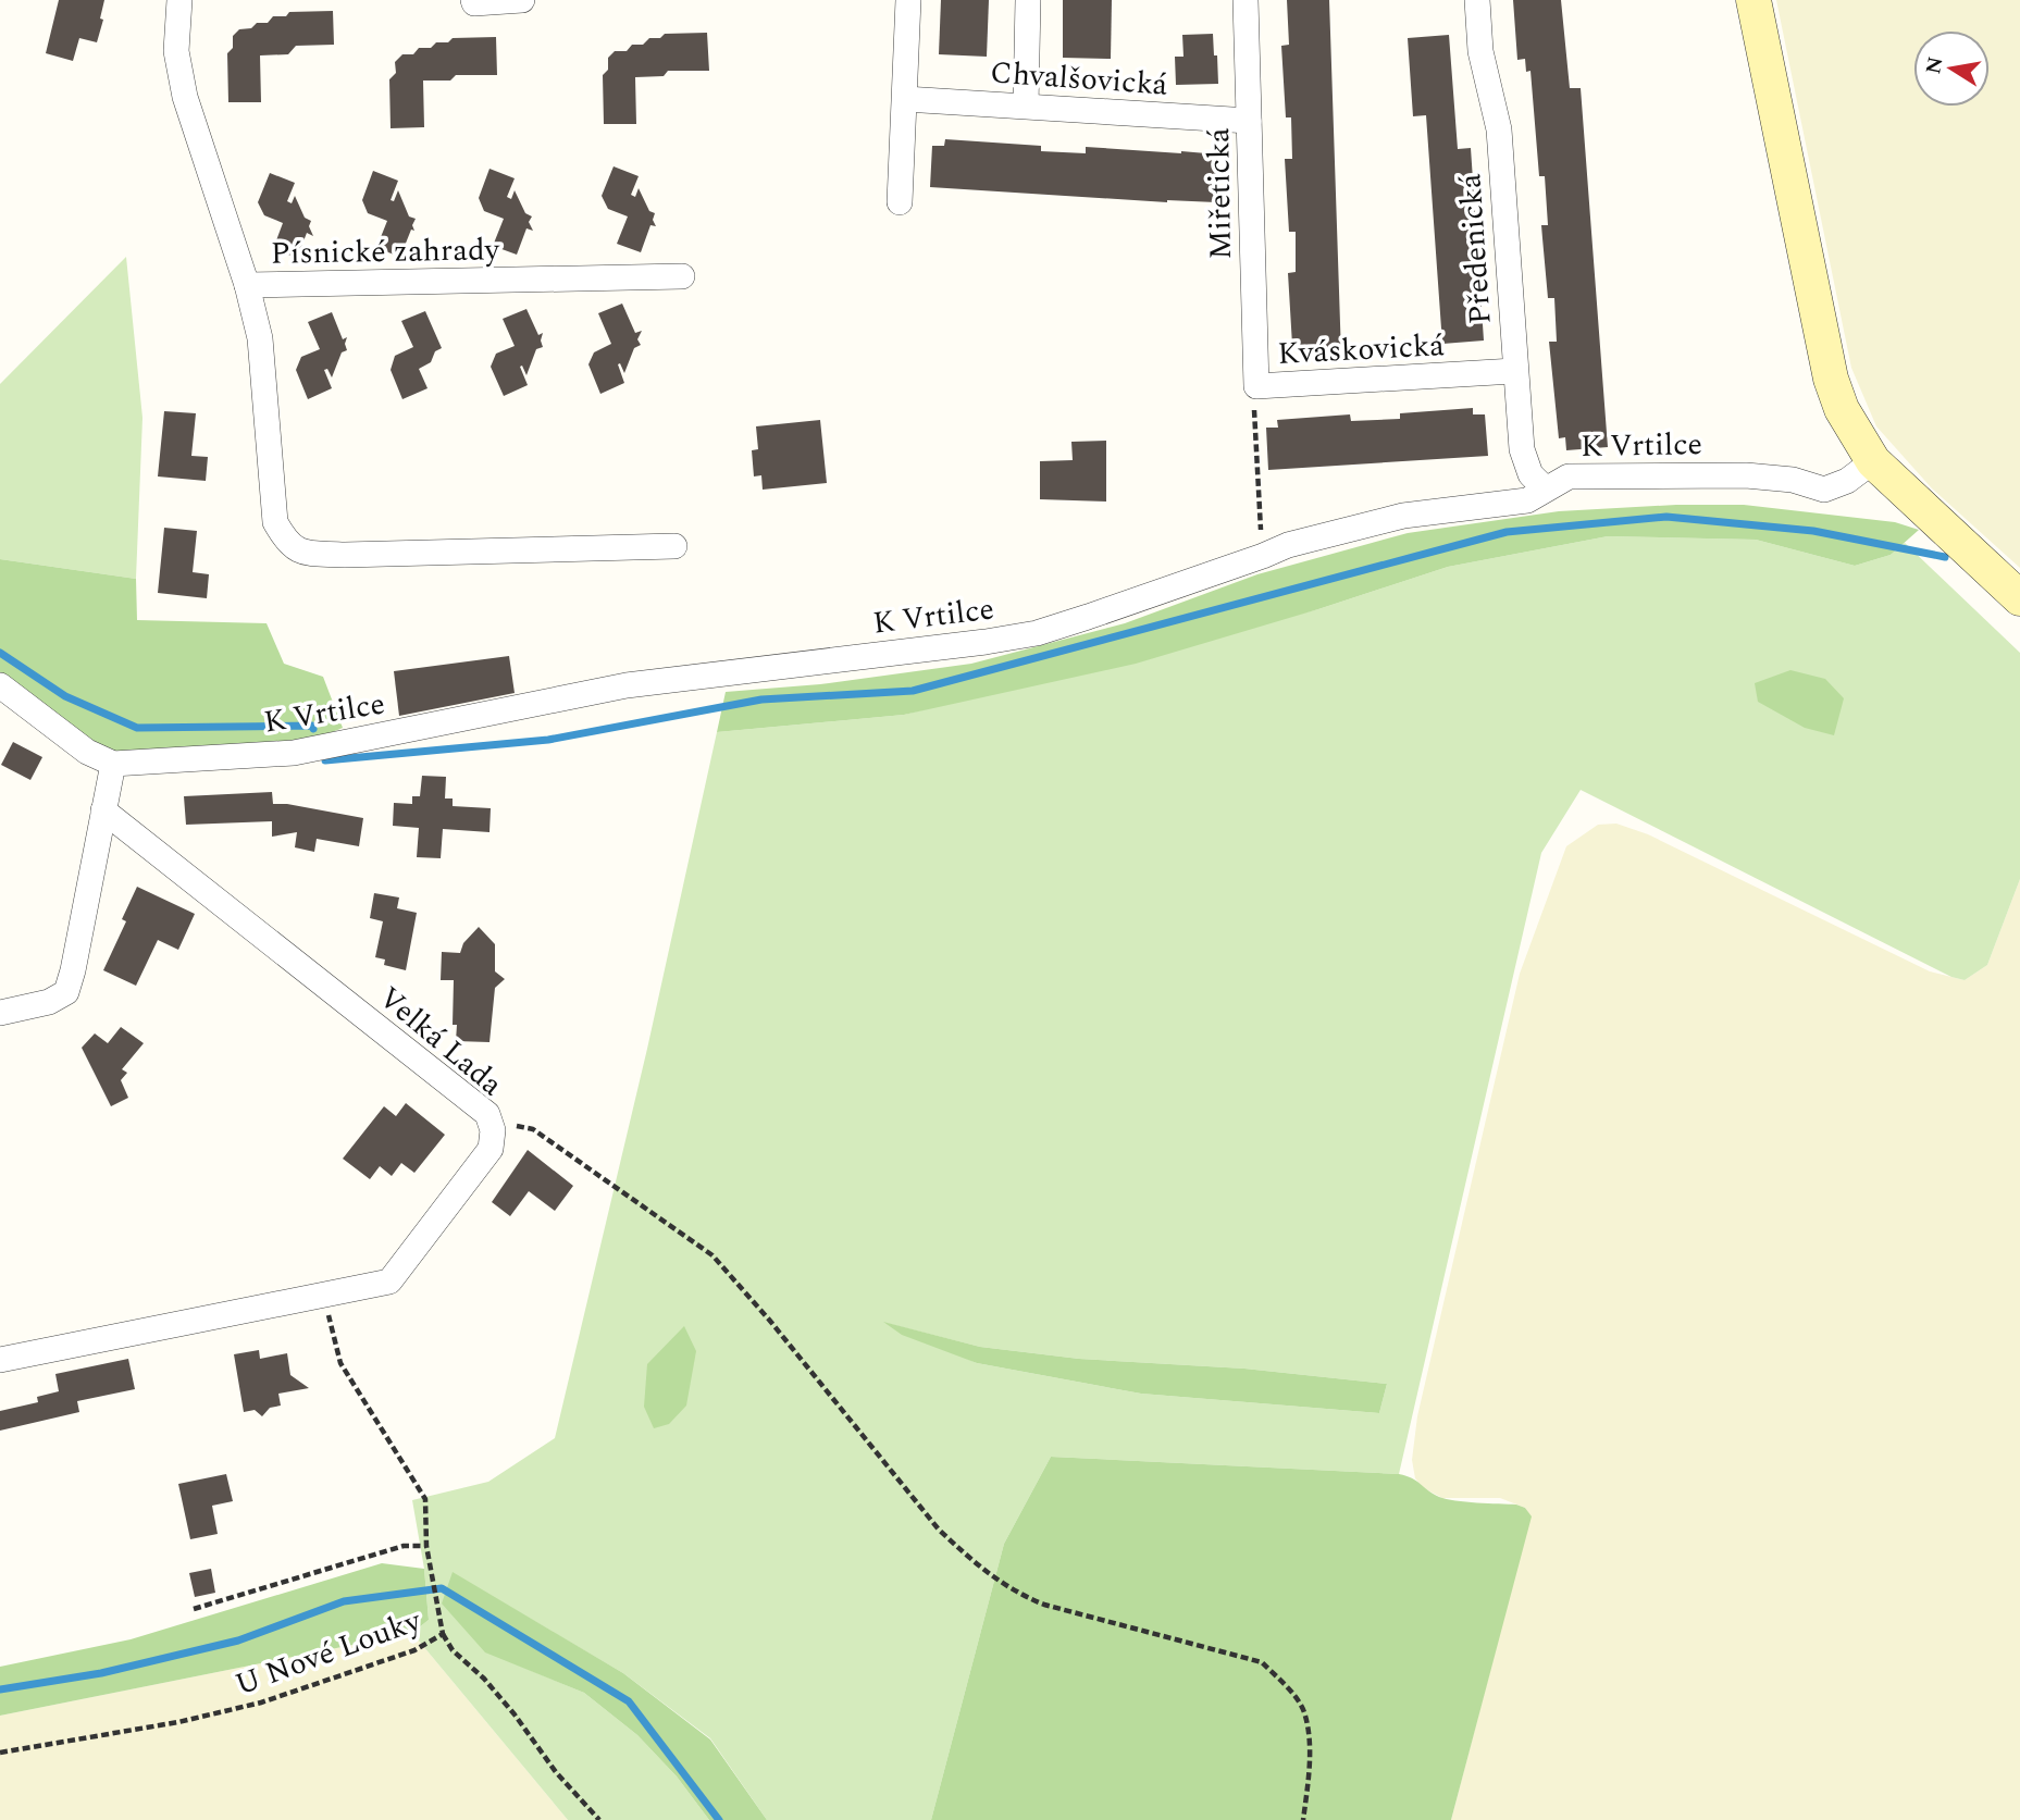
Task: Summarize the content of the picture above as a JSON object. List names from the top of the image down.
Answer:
{
  "streets": {
    "street": [
      "Chvalšovická",
      "Miřetická",
      "Předenická",
      "Písnické zahrady",
      "Kváskovická",
      "K Vrtilce",
      "Velká Lada"
    ],
    "path": ["U Nové Louky"]
  },
  "crossings": [
    ["Chvalšovická", "Miřetická"],
    ["Miřetická", "Kváskovická"],
    ["Předenická", "Kváskovická"],
    ["Předenická", "K Vrtilce"],
    ["Velká Lada", "U Nové Louky"]
  ],
  "north": "left"
}
